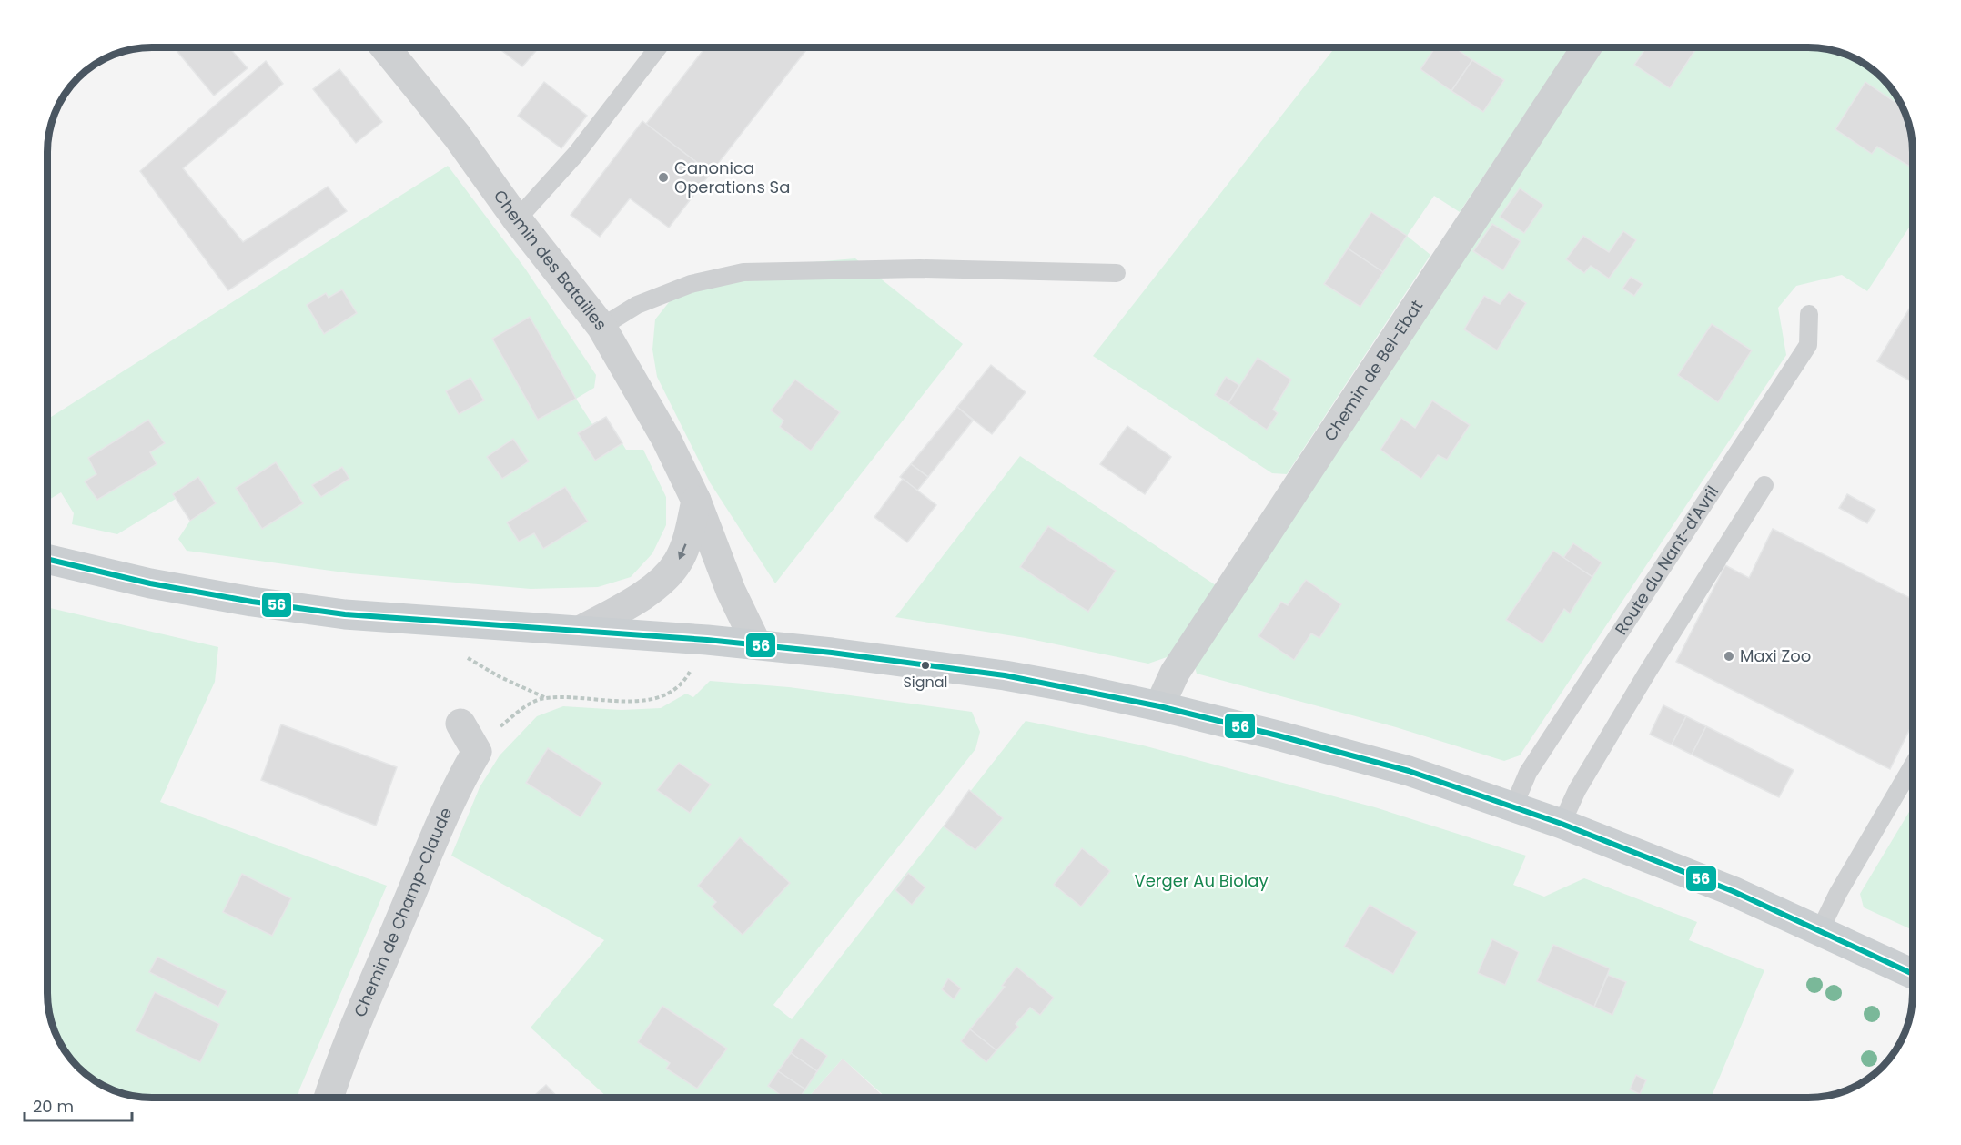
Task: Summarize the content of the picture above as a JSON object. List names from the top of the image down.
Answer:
{
  "streets": {
    "street": ["Chemin des Batailles", "Chemin de Bel-Ebat", "Chemin de Champ-Claude"],
    "lane": ["Route du Nant-d'Avril"]
  },
  "parks": ["Verger Au Biolay"],
  "places": ["Canonica Operations Sa", "Maxi Zoo", "Signal"],
  "lines": ["transit line 56"],
  "scale_bar": "20 m"
}
